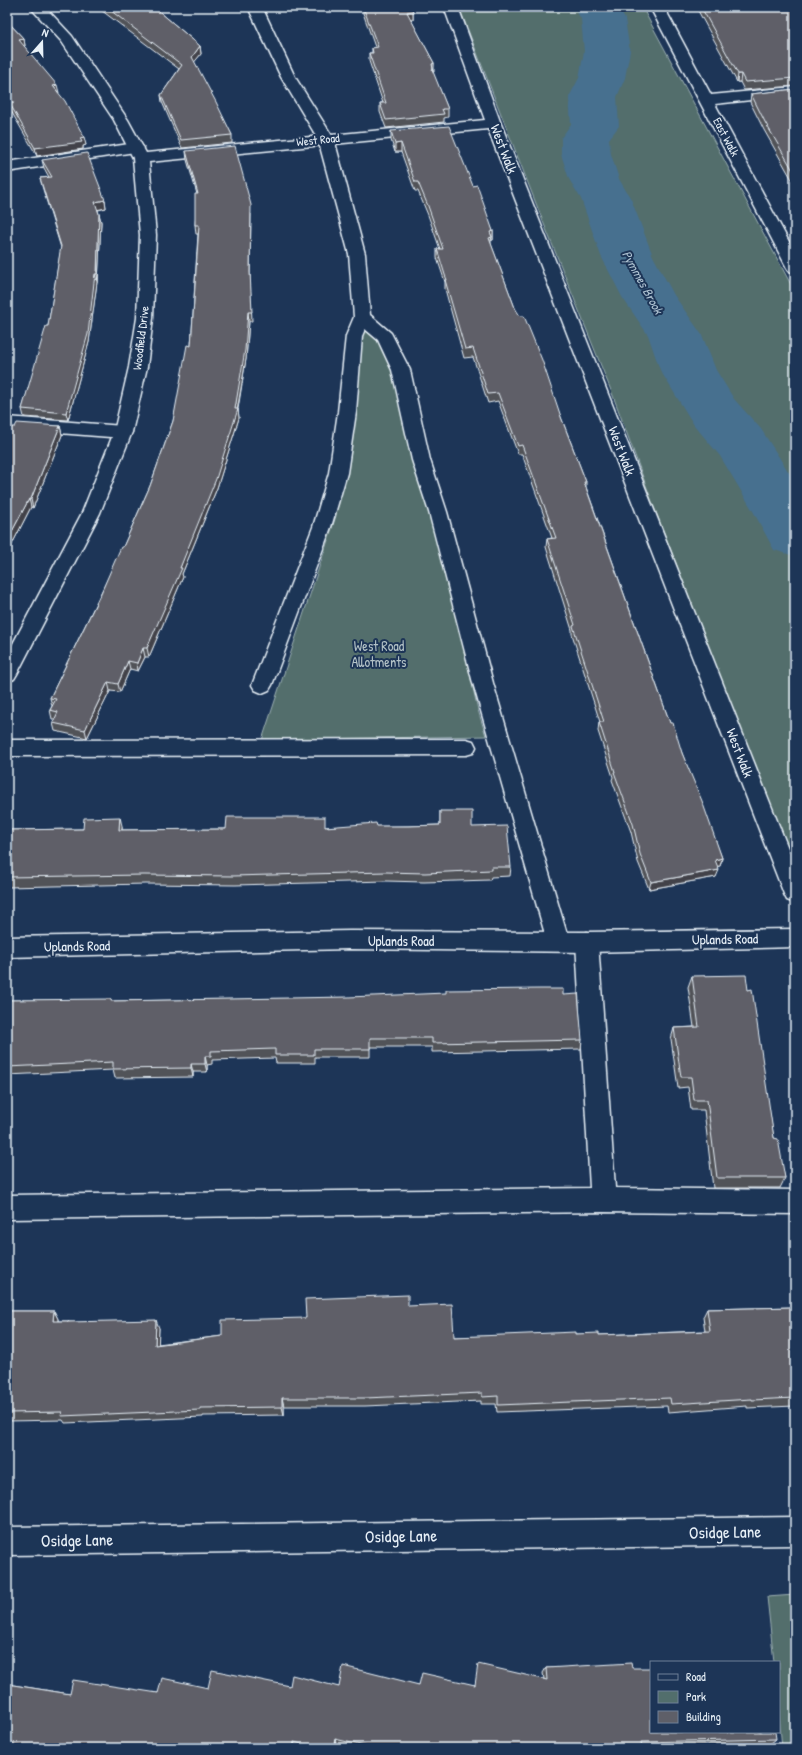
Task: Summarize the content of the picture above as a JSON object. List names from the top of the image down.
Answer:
{
  "streets": {
    "street": [
      "East Walk",
      "West Road",
      "West Walk",
      "Woodfield Drive",
      "Uplands Road",
      "Osidge Lane"
    ]
  },
  "crossings": [
    ["West Road", "West Walk"],
    ["West Road", "Woodfield Drive"]
  ],
  "water": ["Pymmes Brook"],
  "parks": ["West Road Allotments"],
  "legend": ["Road", "Park", "Building"],
  "north": "top"
}
